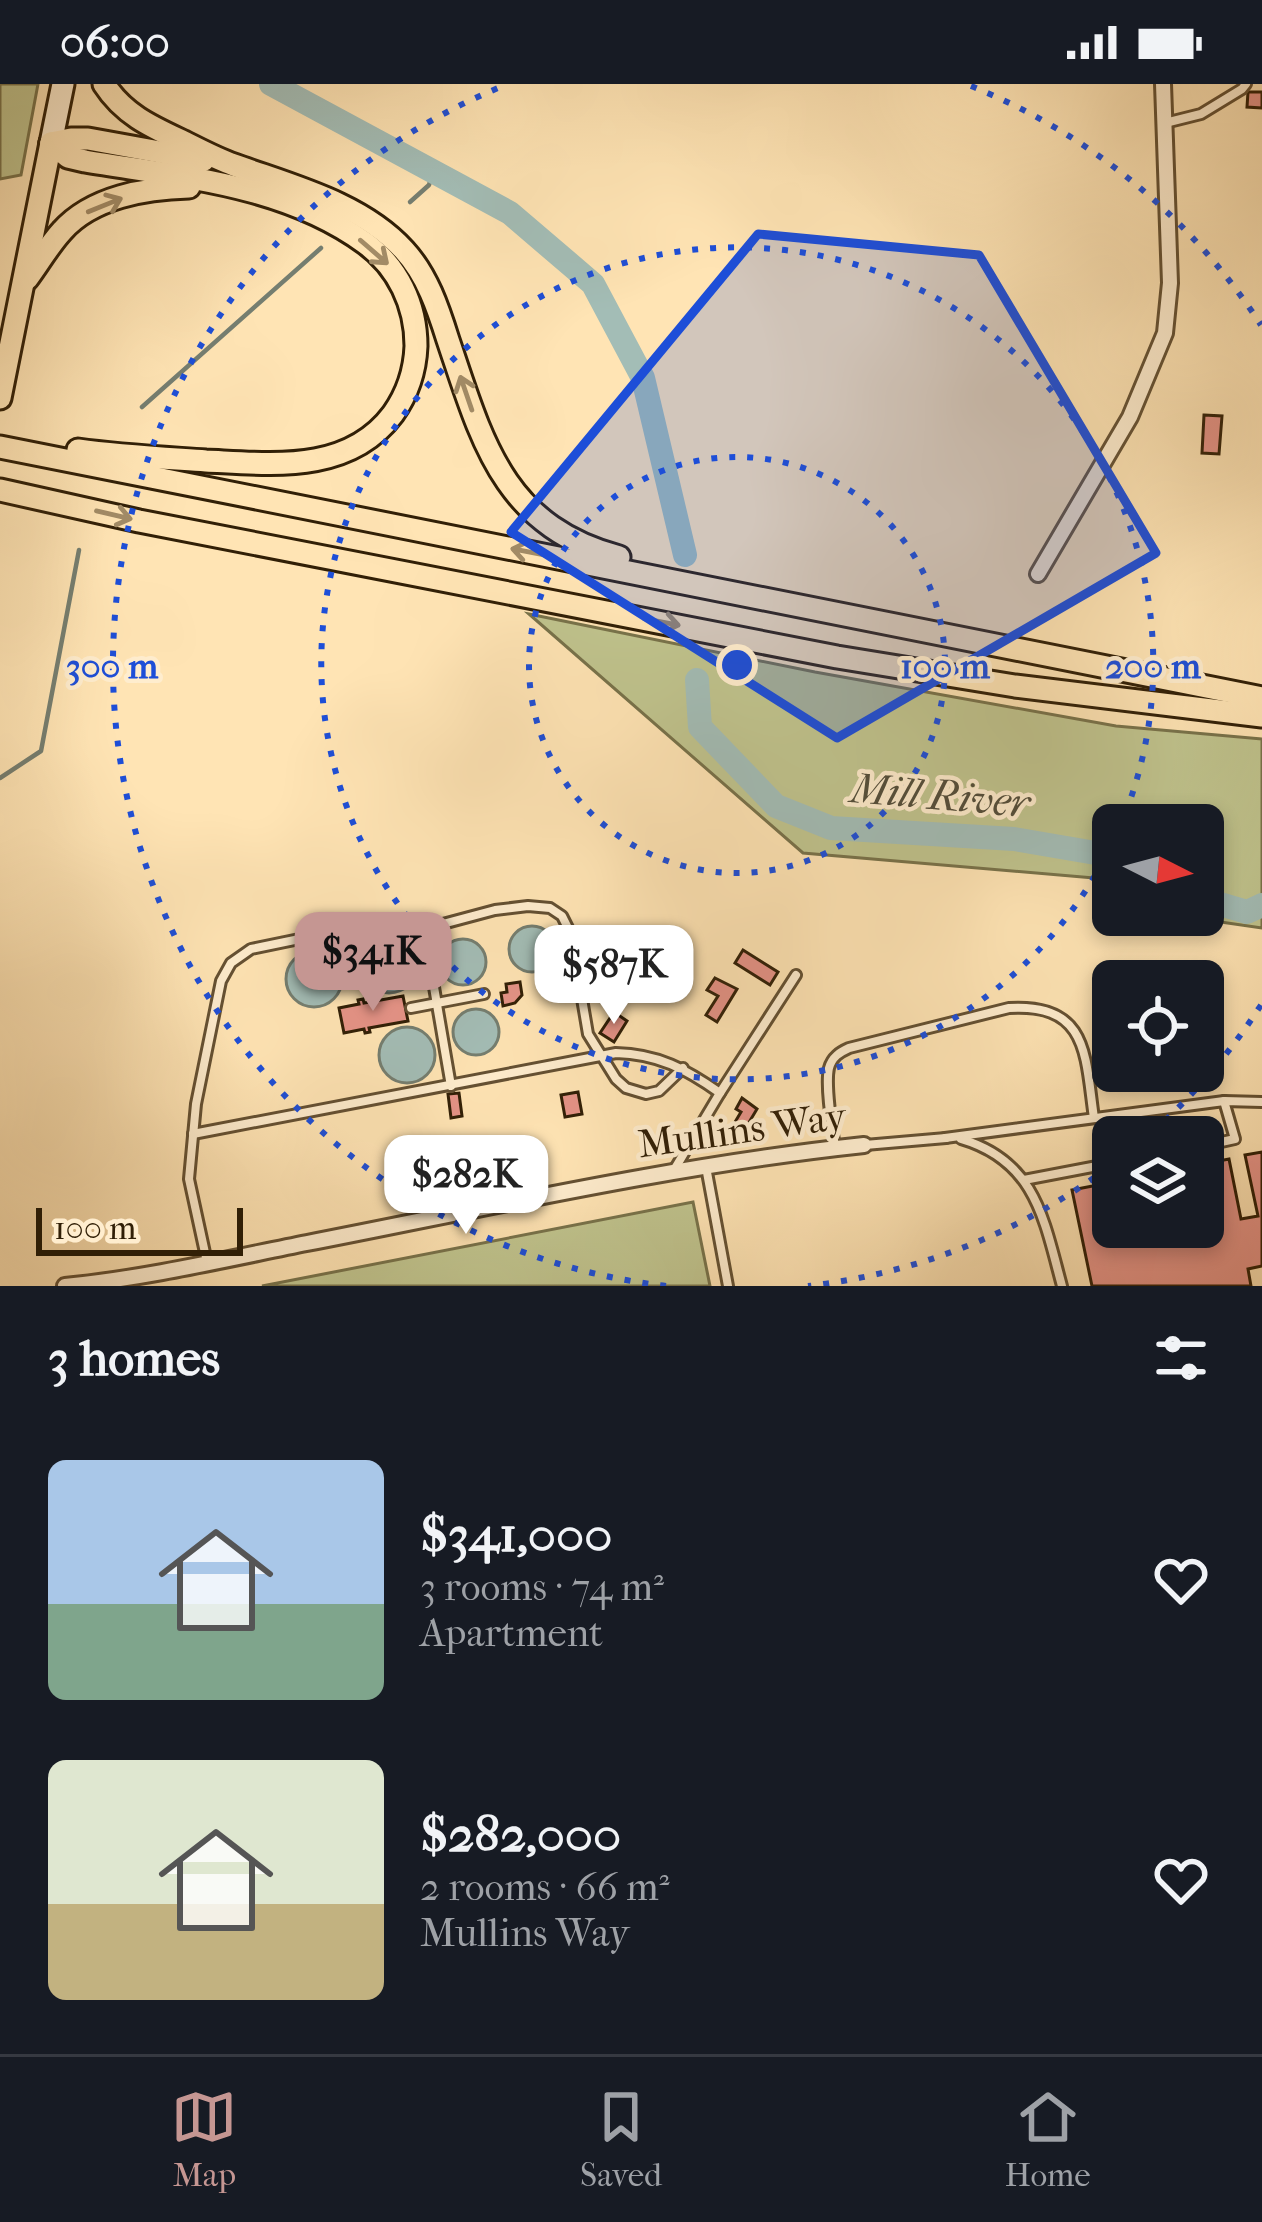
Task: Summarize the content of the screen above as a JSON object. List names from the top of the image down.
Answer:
{
  "streets": {
    "street": ["Mullins Way"]
  },
  "water": ["Mill River"],
  "scale_bar": "100 m",
  "north": "right",
  "page": {
    "status": "06:00",
    "price": ["$341K", "$587K", "$282K"],
    "scale": "100 m",
    "heading": "3 homes",
    "list": [
      {
        "name": "$341,000",
        "note": "3 rooms · 74 m² · Apartment"
      },
      {
        "name": "$282,000",
        "note": "2 rooms · 66 m² · Mullins Way"
      }
    ],
    "tabs": ["Map", "Saved", "Home"]
  },
  "rings": ["100 m", "200 m", "300 m"]
}
